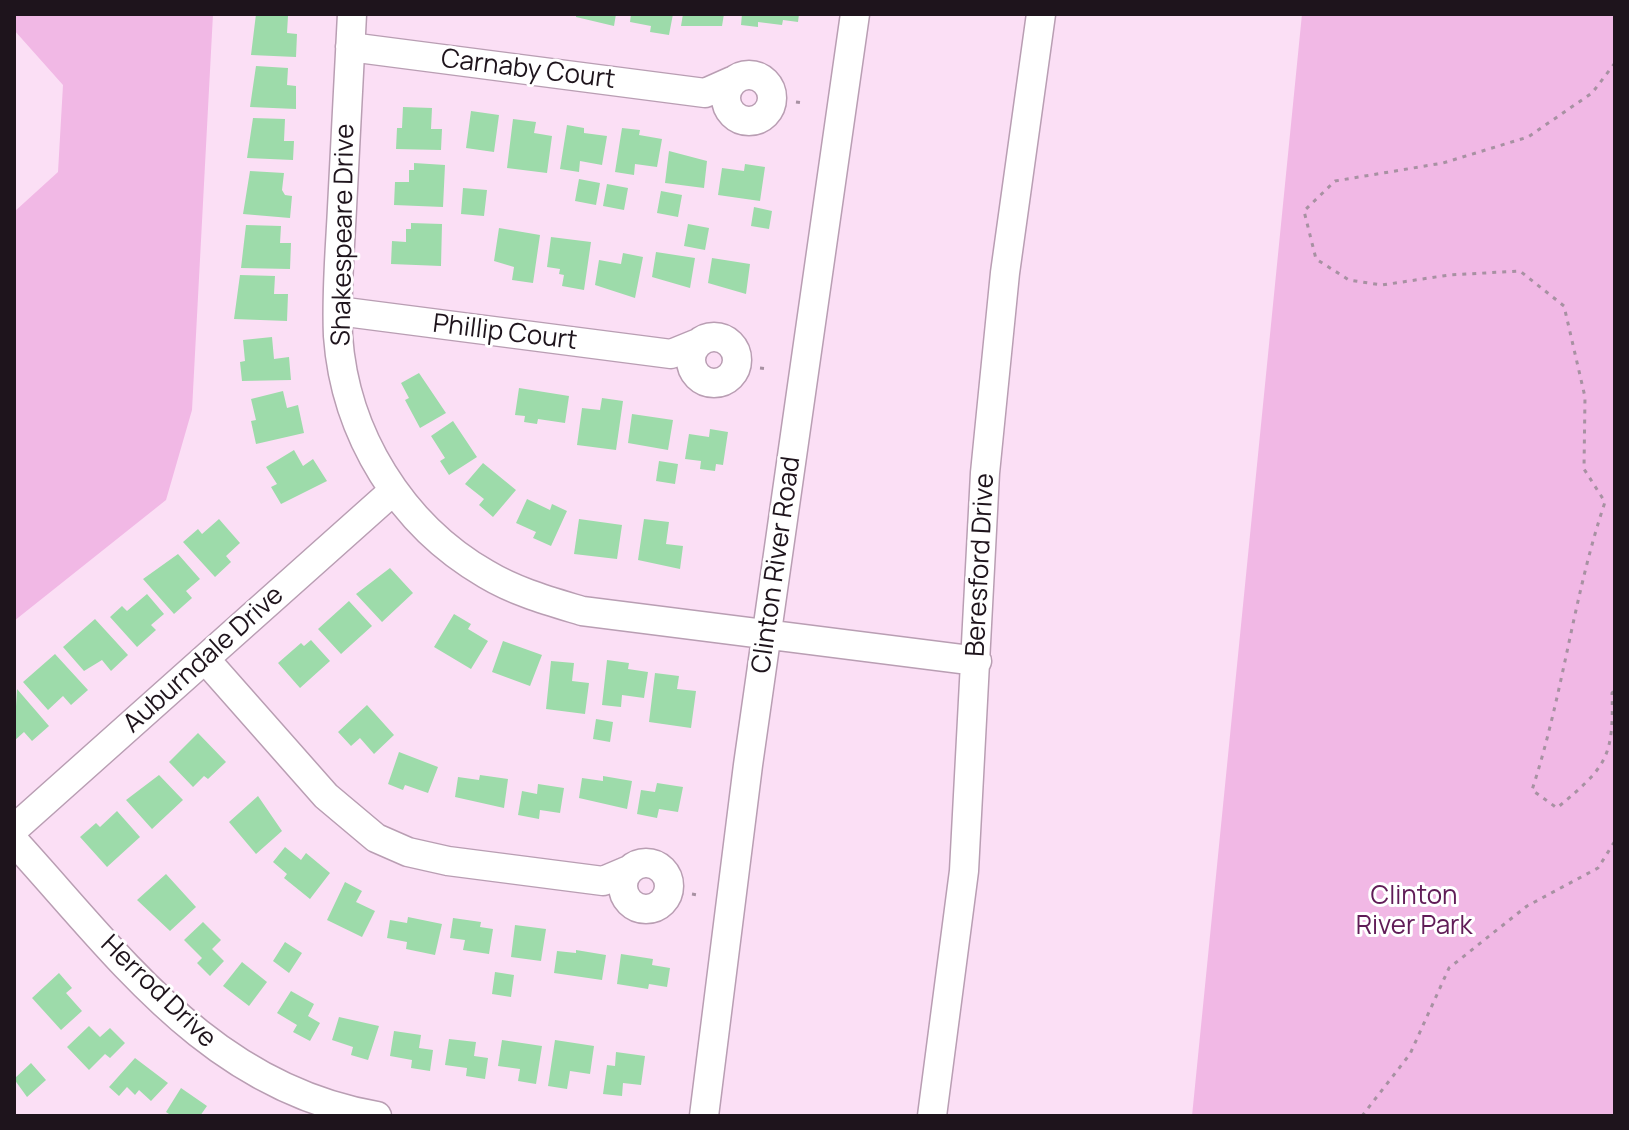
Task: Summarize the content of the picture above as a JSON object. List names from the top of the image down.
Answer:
{
  "streets": {
    "street": [
      "Carnaby Court",
      "Shakespeare Drive",
      "Phillip Court",
      "Clinton River Road",
      "Beresford Drive",
      "Auburndale Drive",
      "Herrod Drive"
    ]
  },
  "crossings": [
    ["Carnaby Court", "Shakespeare Drive"],
    ["Shakespeare Drive", "Phillip Court"],
    ["Shakespeare Drive", "Clinton River Road"],
    ["Shakespeare Drive", "Beresford Drive"],
    ["Shakespeare Drive", "Auburndale Drive"]
  ],
  "parks": ["Clinton River Park"]
}
